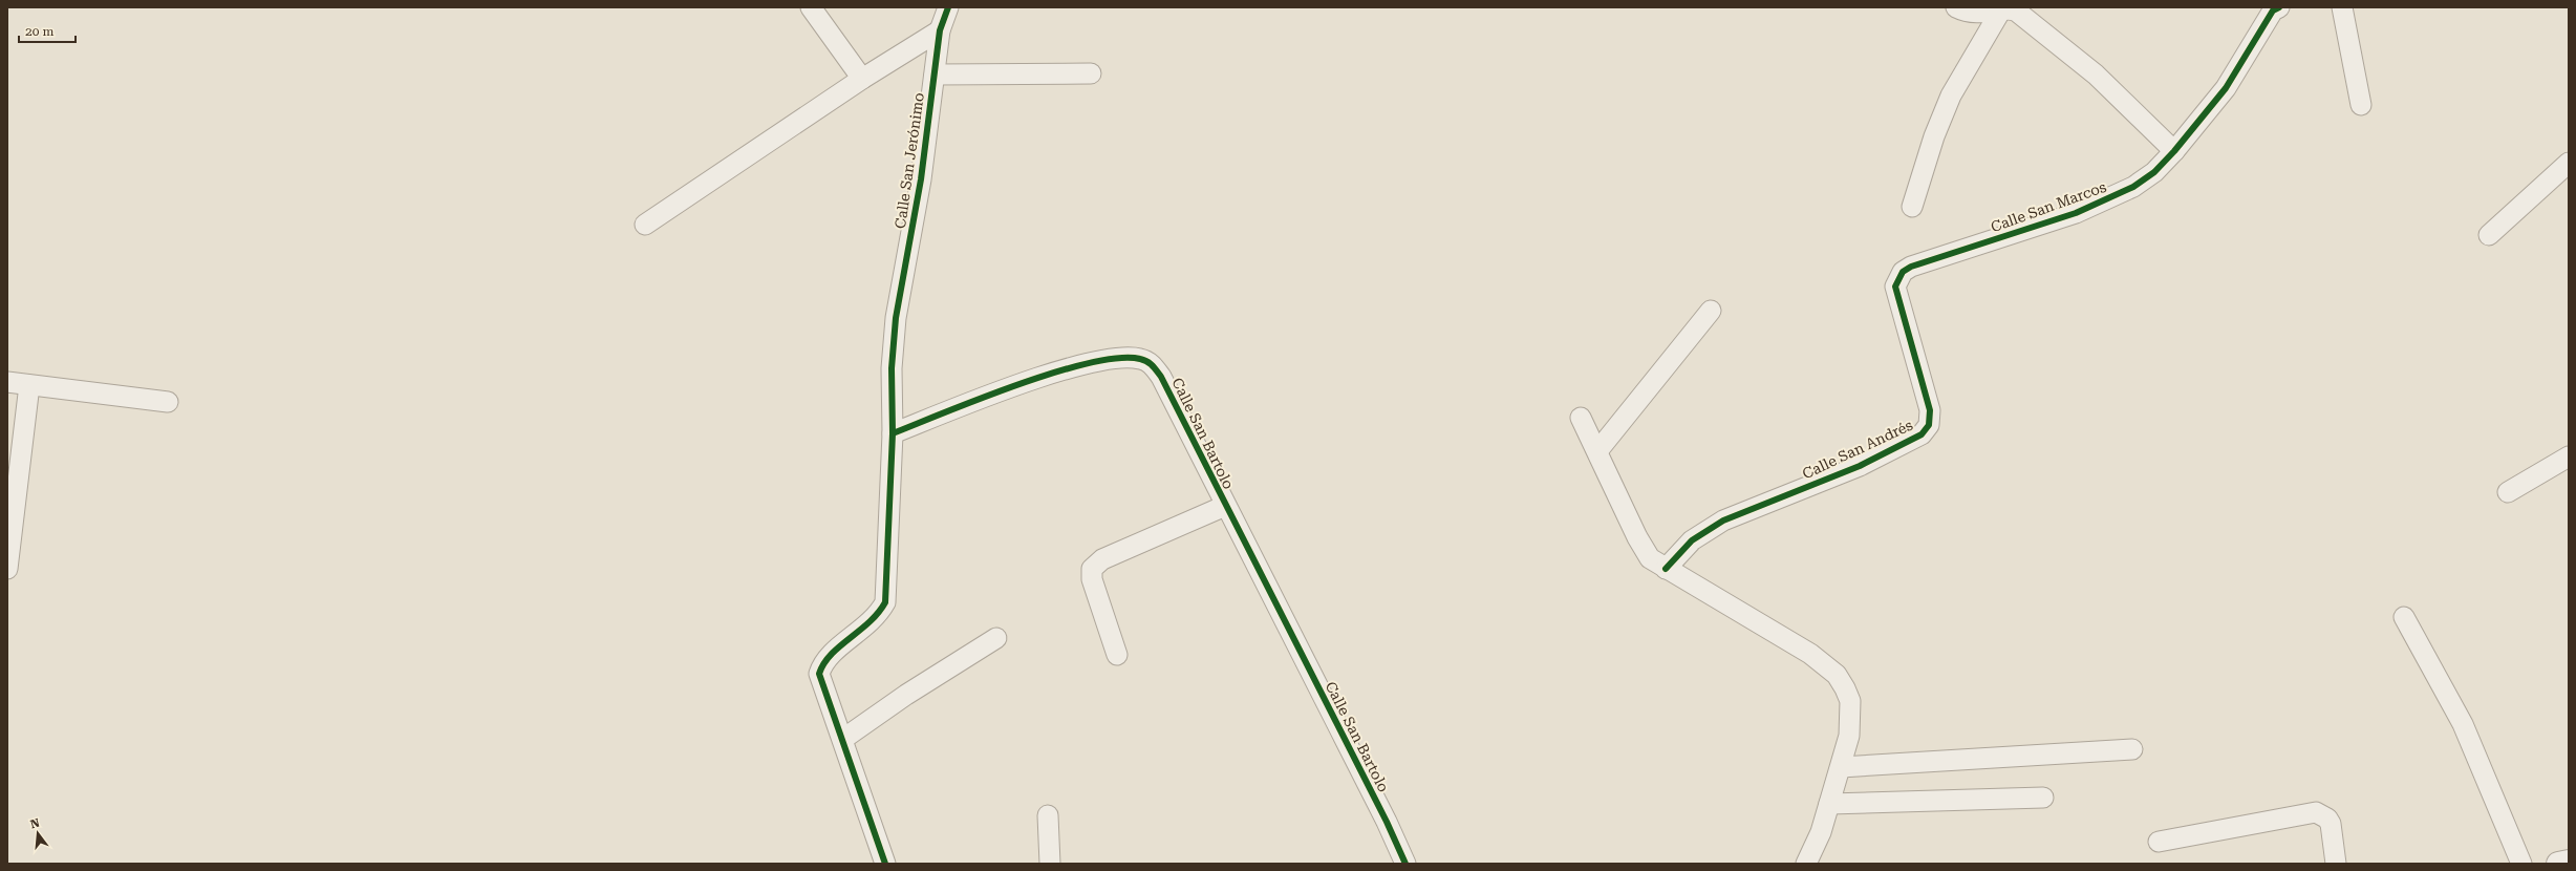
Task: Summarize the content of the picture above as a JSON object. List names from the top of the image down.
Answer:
{
  "streets": {
    "street": [
      "Calle San Jerónimo",
      "Calle San Marcos",
      "Calle San Bartolo",
      "Calle San Andrés"
    ]
  },
  "crossings": [
    ["Calle San Jerónimo", "Calle San Bartolo"],
    ["Calle San Marcos", "Calle San Andrés"]
  ],
  "scale_bar": "20 m",
  "north": "top"
}
